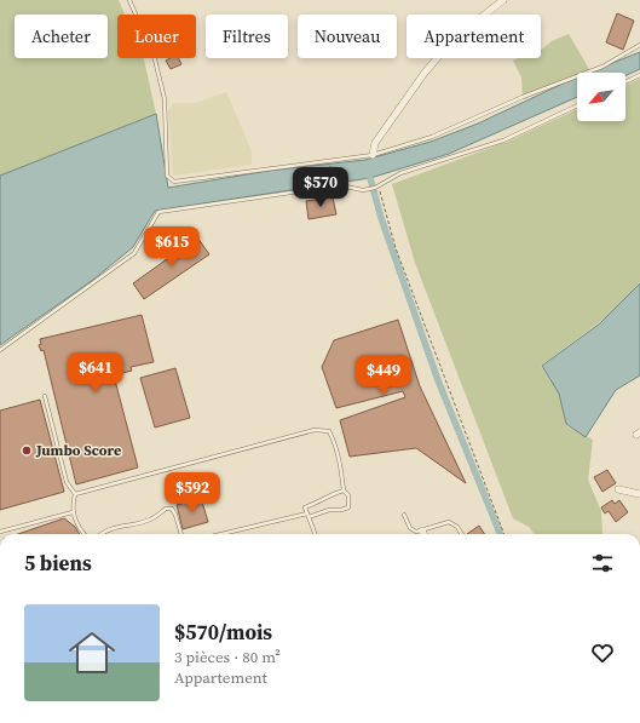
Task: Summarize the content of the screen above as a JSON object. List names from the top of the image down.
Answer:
{
  "places": ["Jumbo Score"],
  "north": "bottom left",
  "page": {
    "chip": [
      "Acheter",
      "Louer",
      "Filtres",
      "Nouveau",
      "Appartement"
    ],
    "price": [
      "$570",
      "$615",
      "$641",
      "$449",
      "$592"
    ],
    "heading": "5 biens",
    "list": [
      {
        "name": "$570/mois",
        "note": "3 pièces · 80 m² · Appartement"
      }
    ]
  }
}
